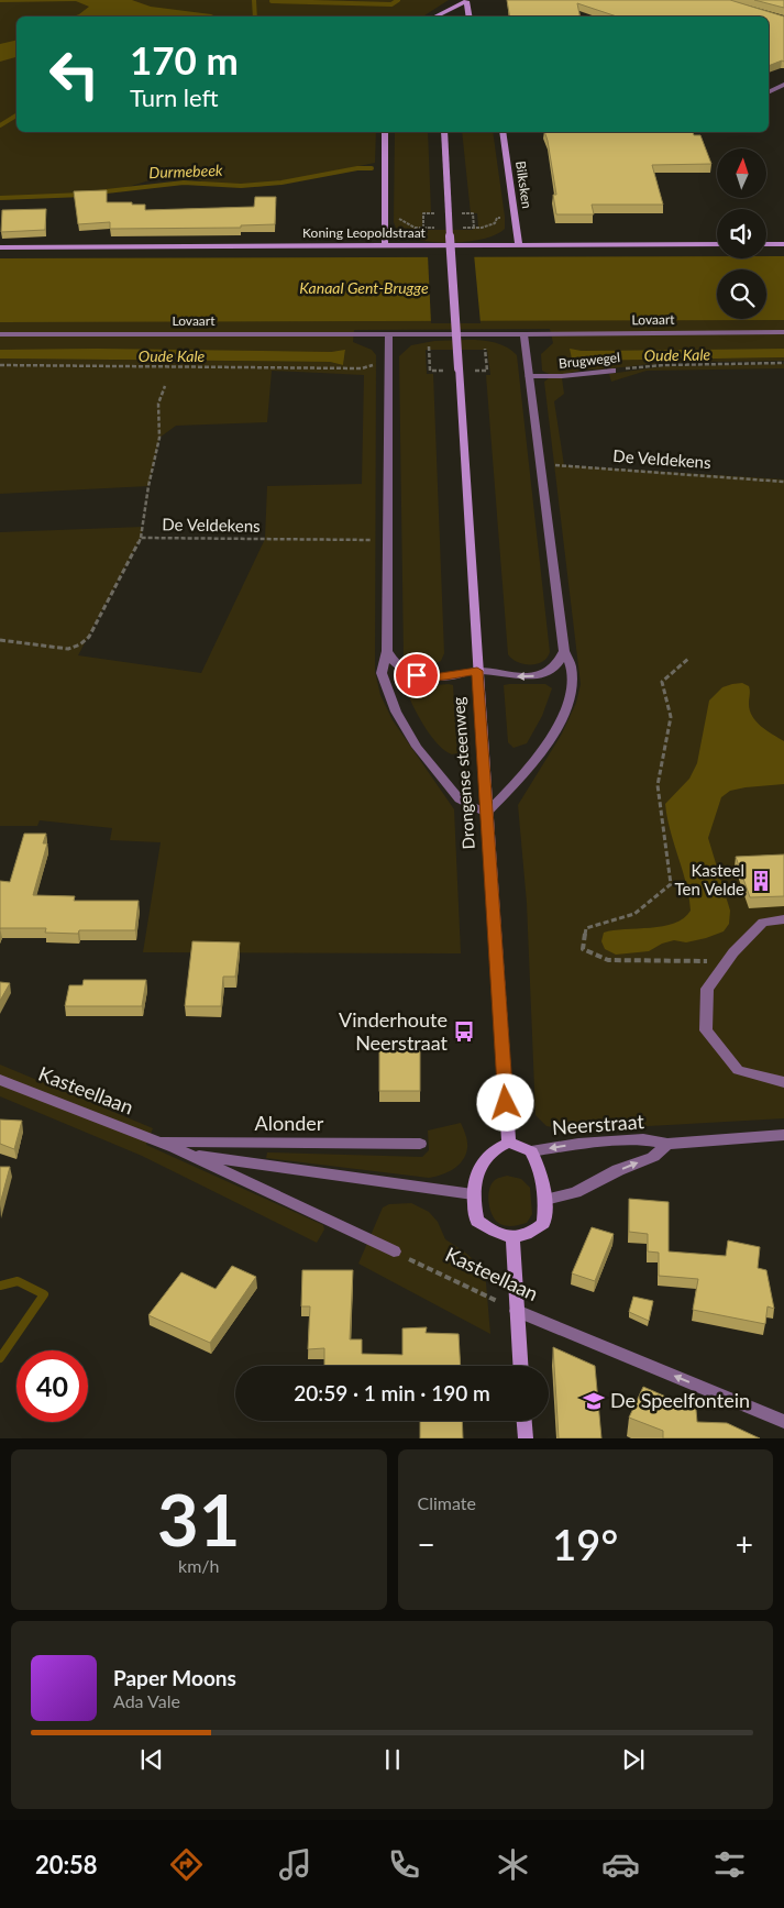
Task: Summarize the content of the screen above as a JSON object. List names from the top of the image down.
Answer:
{
  "streets": {
    "street": [
      "Bilksken",
      "Koning Leopoldstraat",
      "Lovaart",
      "Brugwegel",
      "Drongense steenweg",
      "Kasteellaan",
      "Alonder",
      "Neerstraat"
    ],
    "path": ["De Veldekens"]
  },
  "crossings": [
    ["Bilksken", "Koning Leopoldstraat"],
    ["Drongense steenweg", "Kasteellaan"],
    ["Drongense steenweg", "Neerstraat"],
    ["Kasteellaan", "Alonder"],
    ["Kasteellaan", "Neerstraat"]
  ],
  "water": ["Durmebeek", "Kanaal Gent-Brugge", "Oude Kale"],
  "places": {
    "building": ["Kasteel Ten Velde"],
    "bus stop": ["Vinderhoute Neerstraat"],
    "school or university": ["De Speelfontein"]
  },
  "north": "top",
  "page": {
    "turn": ["170 m", "Turn left"],
    "limit": "40",
    "trip": "20:59 · 1 min · 190 m",
    "tile": [
      ["31", "km/h"],
      "Climate"
    ],
    "heat": ["−", "19°", "+"],
    "song": ["Paper Moons", "Ada Vale"],
    "tabs": "20:58"
  }
}
